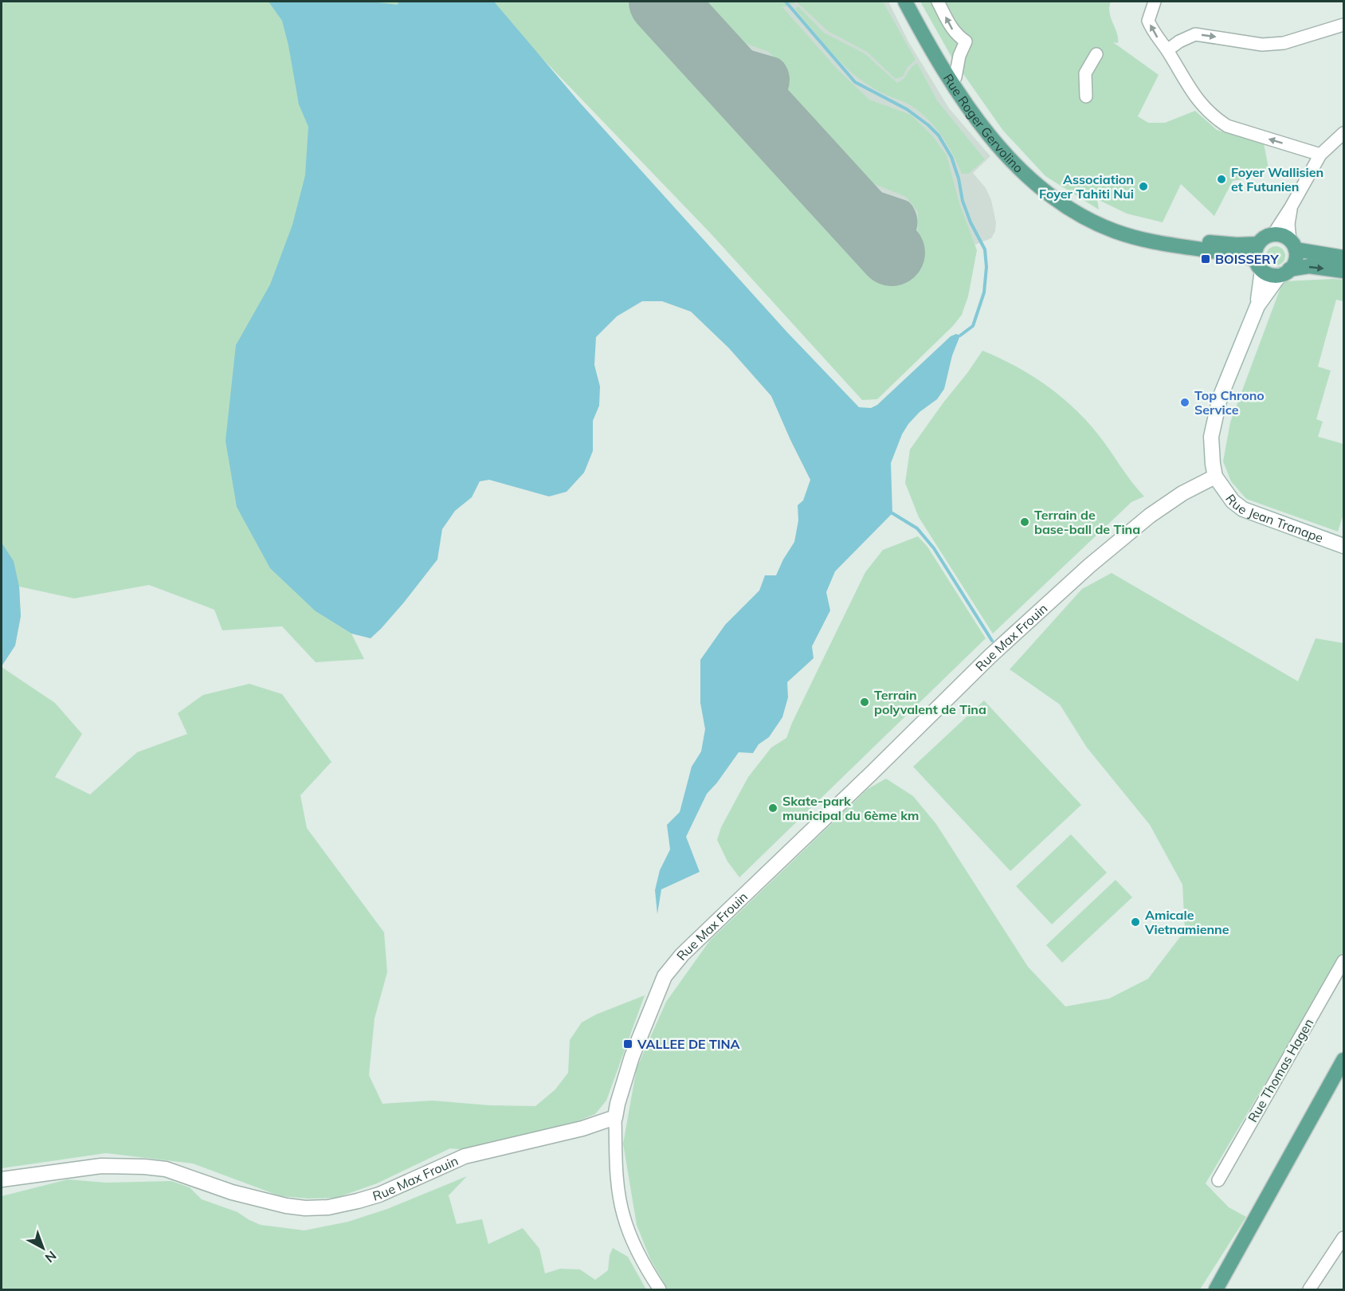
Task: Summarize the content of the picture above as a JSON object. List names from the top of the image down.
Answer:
{
  "streets": {
    "main road": ["Rue Roger Gervolino"],
    "street": ["Rue Jean Tranape", "Rue Max Frouin", "Rue Thomas Hagen"]
  },
  "crossings": [
    ["Rue Jean Tranape", "Rue Max Frouin"]
  ],
  "places": {
    "other": [
      "Foyer Wallisien et Futunien",
      "Association Foyer Tahiti Nui",
      "Top Chrono Service",
      "Terrain de base-ball de Tina",
      "Terrain polyvalent de Tina",
      "Skate-park municipal du 6ème km",
      "Amicale Vietnamienne"
    ],
    "transit": ["BOISSERY", "VALLEE DE TINA"]
  },
  "north": "bottom right"
}
